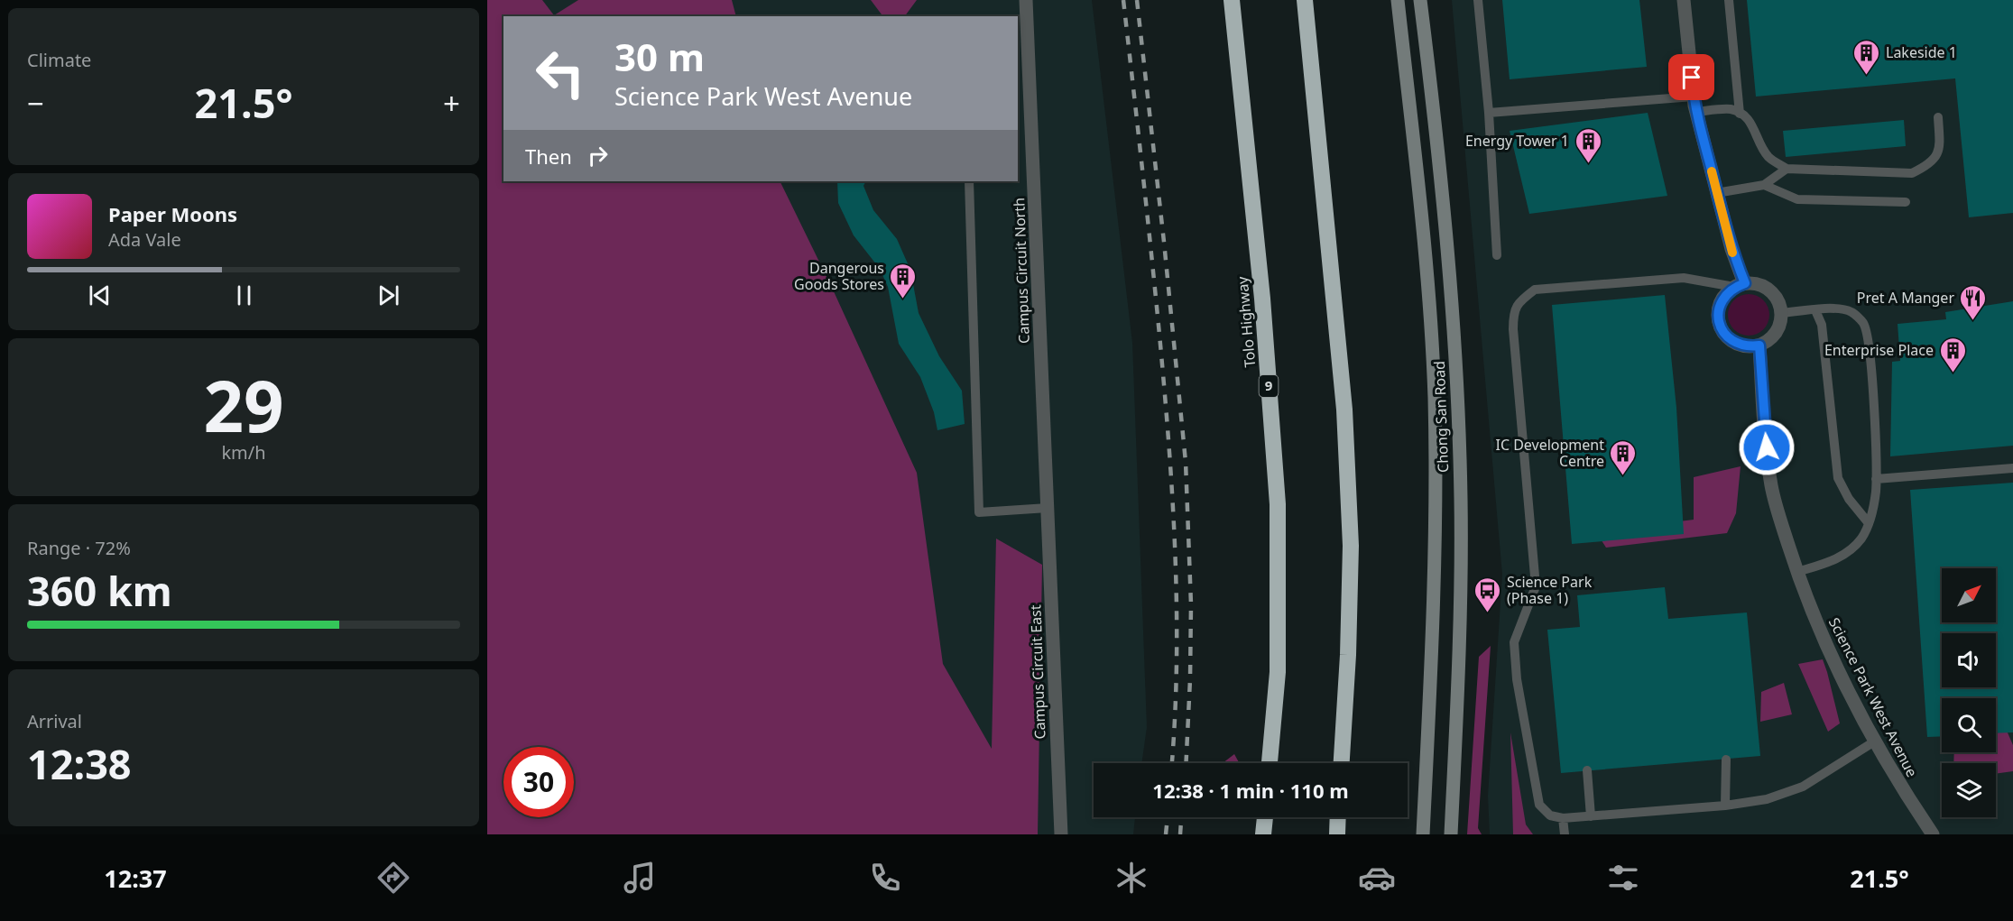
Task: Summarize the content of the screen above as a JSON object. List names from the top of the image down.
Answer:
{
  "streets": {
    "highway": ["Tolo Highway", "9"],
    "main road": ["Chong San Road"],
    "street": ["Campus Circuit North", "Campus Circuit East", "Science Park West Avenue"]
  },
  "crossings": [
    ["Campus Circuit North", "Campus Circuit East"]
  ],
  "places": {
    "building": [
      "Lakeside 1",
      "Energy Tower 1",
      "Dangerous Goods Stores",
      "Enterprise Place",
      "IC Development Centre"
    ],
    "restaurant": ["Pret A Manger"],
    "bus stop": ["Science Park (Phase 1)"]
  },
  "north": "top right",
  "page": {
    "tile": [
      "Climate",
      ["29", "km/h"],
      ["Range · 72%", "360 km"],
      ["Arrival", "12:38"]
    ],
    "turn": ["30 m", "Science Park West Avenue"],
    "heat": ["−", "21.5°", "+"],
    "then": "Then",
    "song": ["Paper Moons", "Ada Vale"],
    "limit": "30",
    "trip": "12:38 · 1 min · 110 m",
    "tabs": ["12:37", "21.5°"]
  }
}
